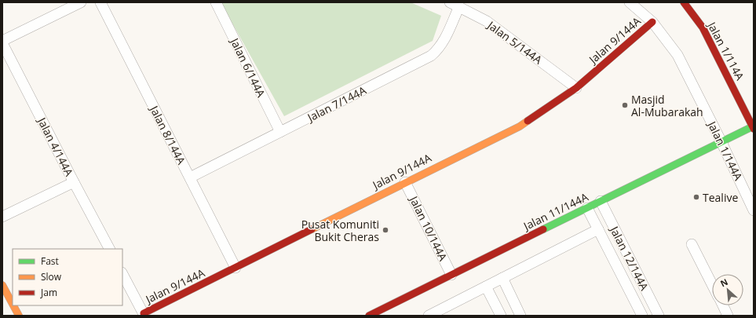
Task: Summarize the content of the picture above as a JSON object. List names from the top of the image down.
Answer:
{
  "streets": {
    "street": [
      "Jalan 9/144A",
      "Jalan 5/144A",
      "Jalan 1/114A",
      "Jalan 6/144A",
      "Jalan 7/144A",
      "Jalan 8/144A",
      "Jalan 4/144A",
      "Jalan 1/144A",
      "Jalan 11/144A",
      "Jalan 10/144A",
      "Jalan 12/144A"
    ]
  },
  "crossings": [
    ["Jalan 9/144A", "Jalan 5/144A"],
    ["Jalan 9/144A", "Jalan 8/144A"],
    ["Jalan 9/144A", "Jalan 1/144A"],
    ["Jalan 9/144A", "Jalan 10/144A"],
    ["Jalan 5/144A", "Jalan 7/144A"],
    ["Jalan 1/114A", "Jalan 11/144A"],
    ["Jalan 6/144A", "Jalan 7/144A"],
    ["Jalan 7/144A", "Jalan 8/144A"],
    ["Jalan 1/144A", "Jalan 11/144A"],
    ["Jalan 11/144A", "Jalan 10/144A"],
    ["Jalan 11/144A", "Jalan 12/144A"]
  ],
  "places": ["Masjid Al-Mubarakah", "Tealive", "Pusat Komuniti Bukit Cheras"],
  "legend": ["Fast", "Slow", "Jam"],
  "north": "top left"
}
